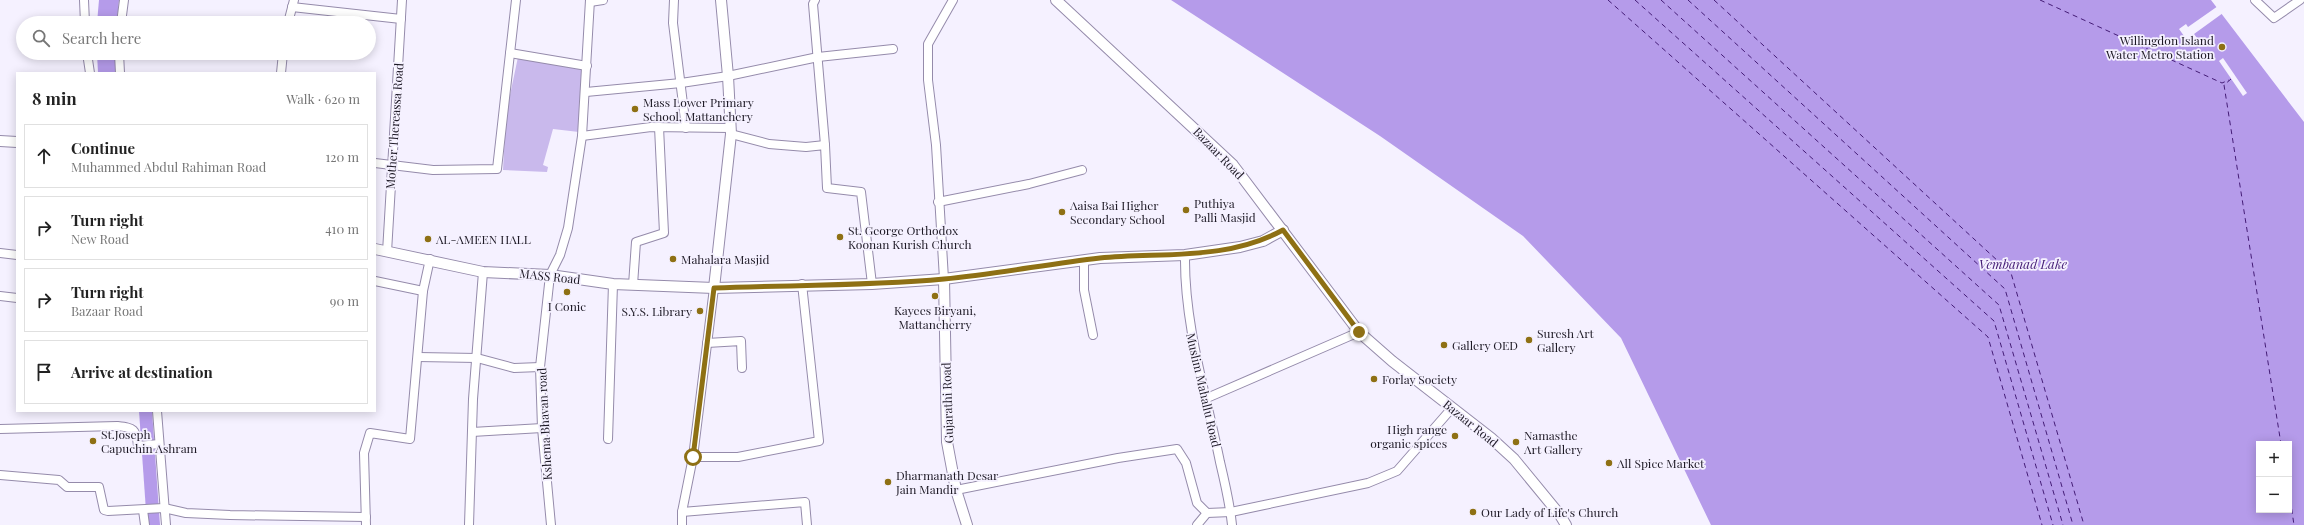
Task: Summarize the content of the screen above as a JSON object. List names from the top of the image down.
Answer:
{
  "streets": {
    "street": [
      "Mother Thereassa Road",
      "Bazaar Road",
      "MASS Road",
      "Muslim Mahallu Road",
      "Gujarathi Road",
      "Kshema Bhavan road"
    ]
  },
  "crossings": [
    ["Mother Thereassa Road", "MASS Road"],
    ["Bazaar Road", "MASS Road"],
    ["MASS Road", "Muslim Mahallu Road"],
    ["MASS Road", "Gujarathi Road"],
    ["MASS Road", "Kshema Bhavan road"]
  ],
  "water": ["Vembanad Lake"],
  "places": [
    "Willingdon Island Water Metro Station",
    "Mass Lower Primary School, Mattanchery",
    "Puthiya Palli Masjid",
    "Aaisa Bai Higher Secondary School",
    "St. George Orthodox Koonan Kurish Church",
    "AL-AMEEN HALL",
    "Mahalara Masjid",
    "I Conic",
    "Kayees Biryani, Mattancherry",
    "S.Y.S. Library",
    "Suresh Art Gallery",
    "Gallery OED",
    "Forlay Society",
    "High range organic spices",
    "St.Joseph Capuchin Ashram",
    "Namasthe Art Gallery",
    "All Spice Market",
    "Dharmanath Desar Jain Mandir",
    "Our Lady of Life's Church"
  ],
  "page": {
    "search": "Search here",
    "heading": ["8 min", "Walk · 620 m"],
    "list": [
      ["Continue", "Muhammed Abdul Rahiman Road", "120 m"],
      ["Turn right", "New Road", "410 m"],
      ["Turn right", "Bazaar Road", "90 m"],
      "Arrive at destination"
    ],
    "map_buttons": ["+", "−"]
  }
}
